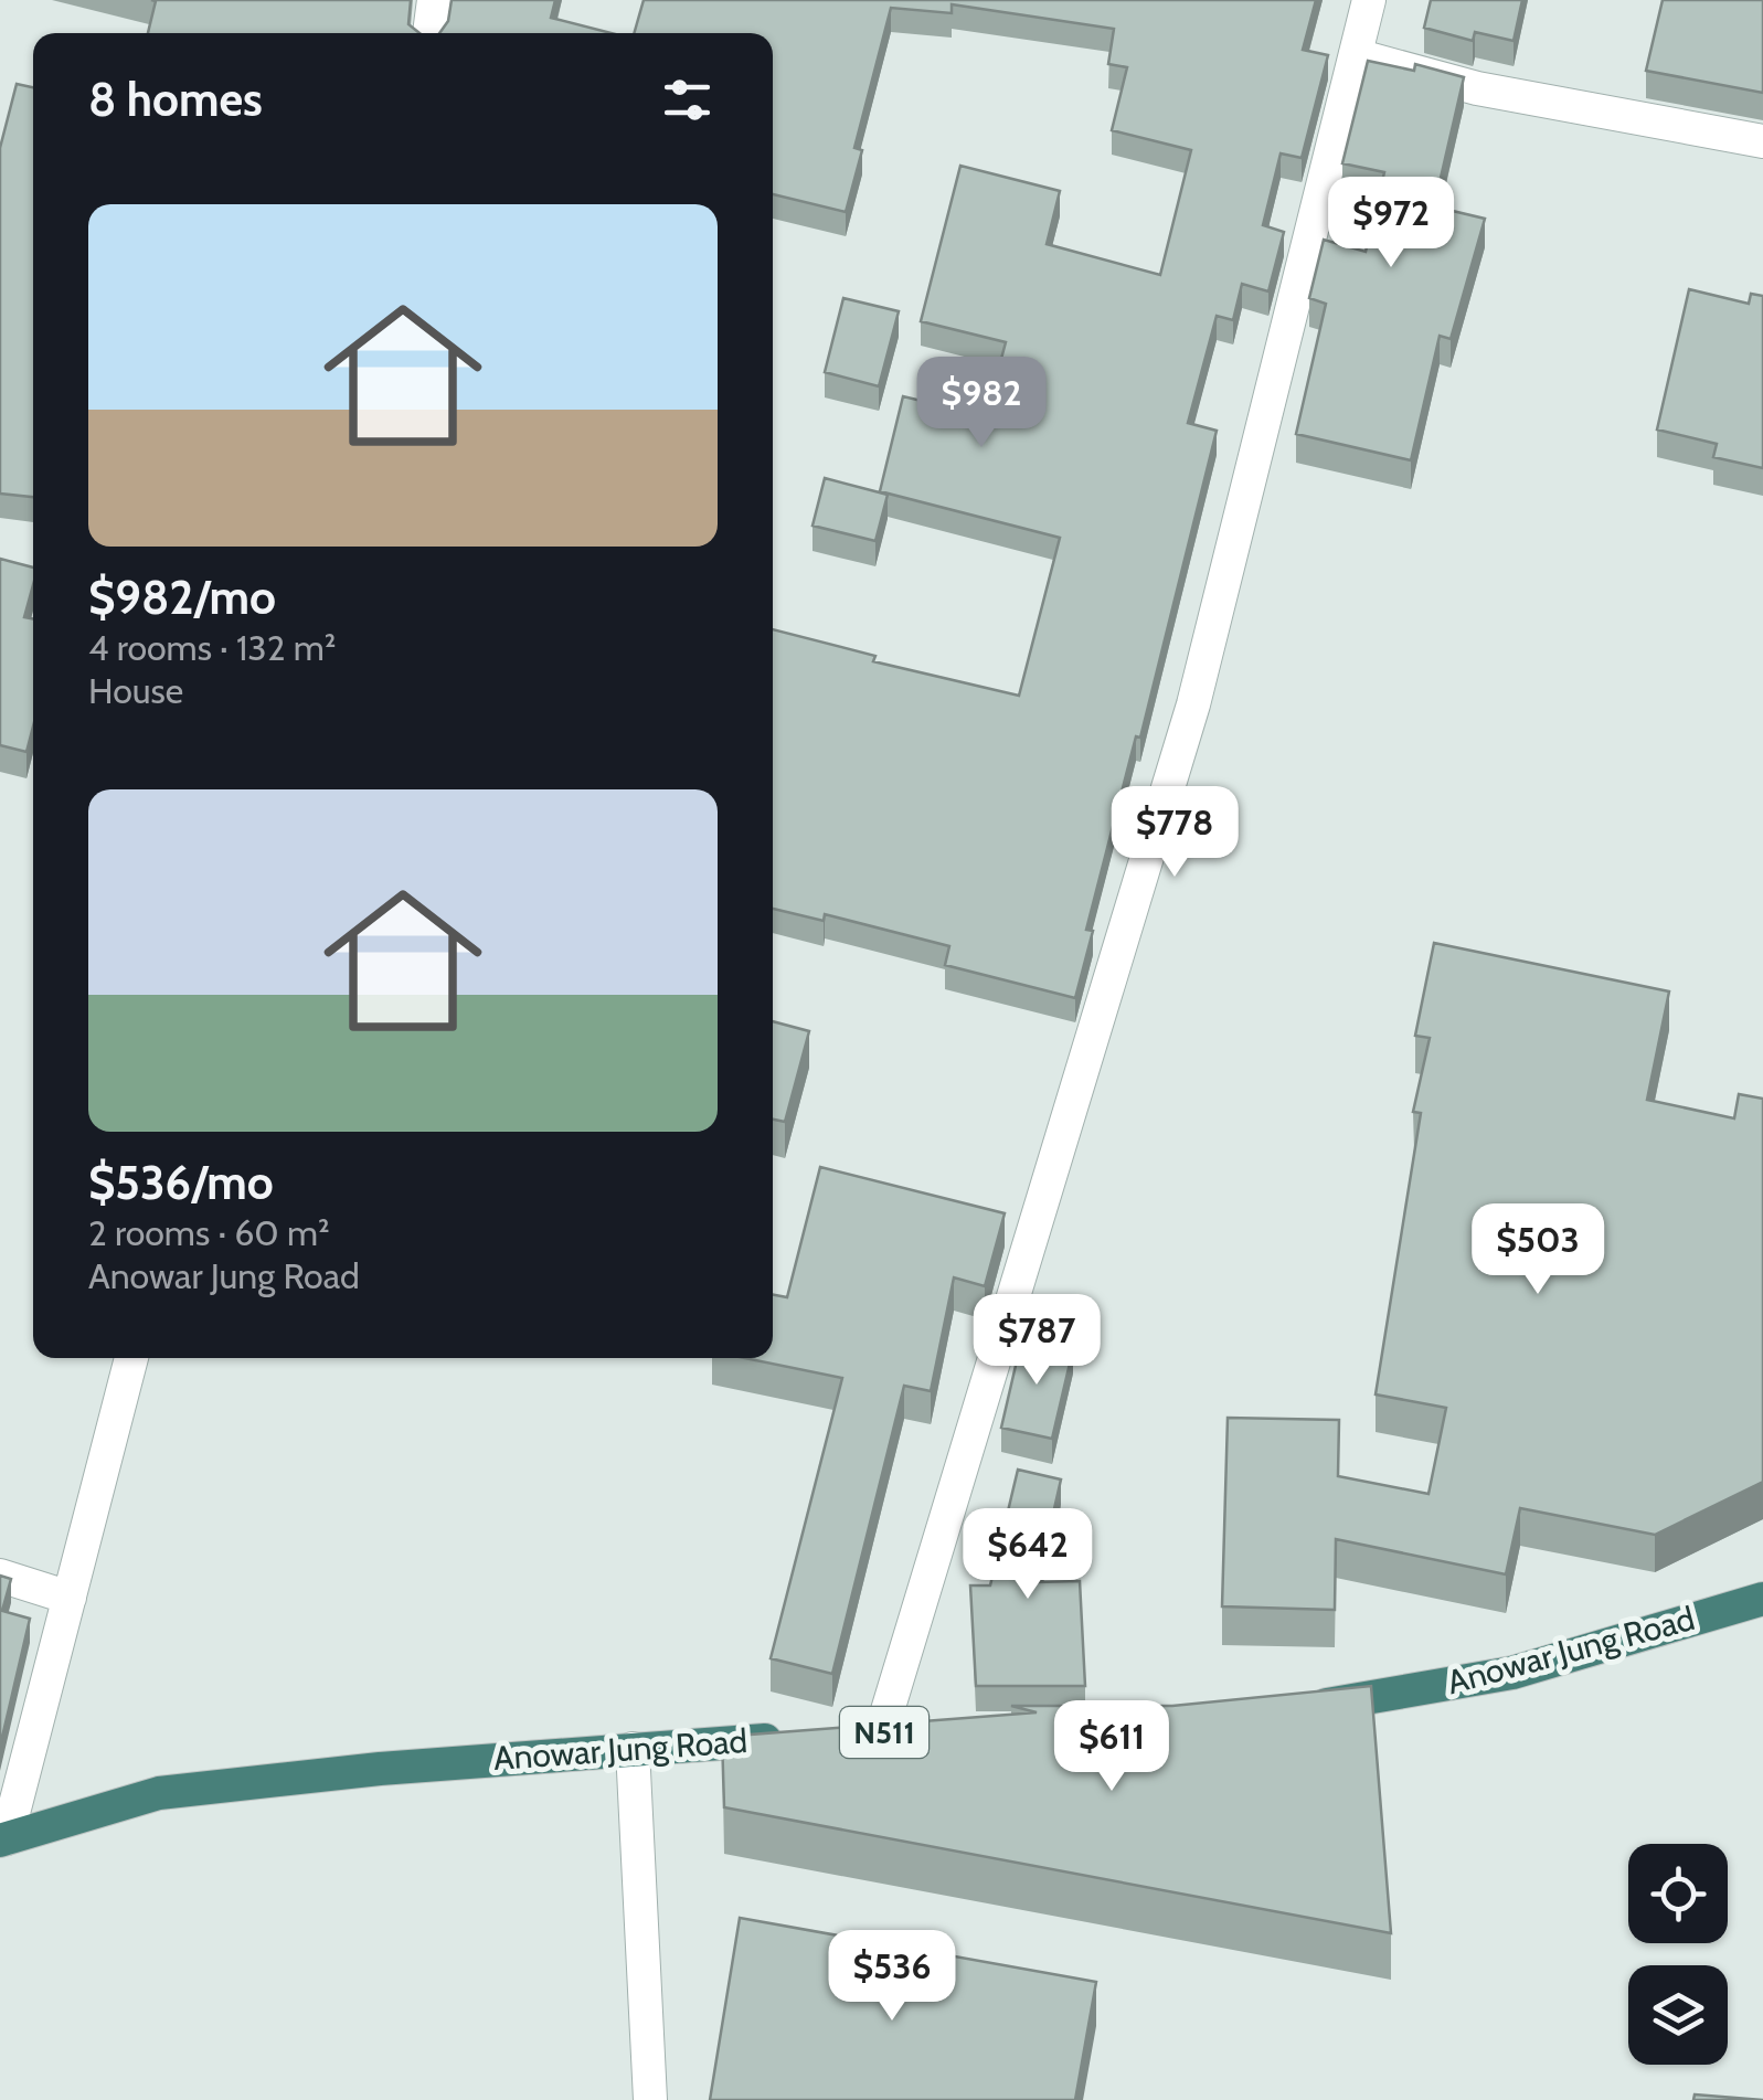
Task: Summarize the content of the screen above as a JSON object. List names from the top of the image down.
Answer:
{
  "streets": {
    "highway": ["Anowar Jung Road", "N511"]
  },
  "page": {
    "heading": "8 homes",
    "list": [
      {
        "name": "$982/mo",
        "note": "4 rooms · 132 m² · House"
      },
      {
        "name": "$536/mo",
        "note": "2 rooms · 60 m² · Anowar Jung Road"
      }
    ],
    "price": [
      "$972",
      "$982",
      "$778",
      "$503",
      "$787",
      "$642",
      "$611",
      "$536"
    ]
  }
}
